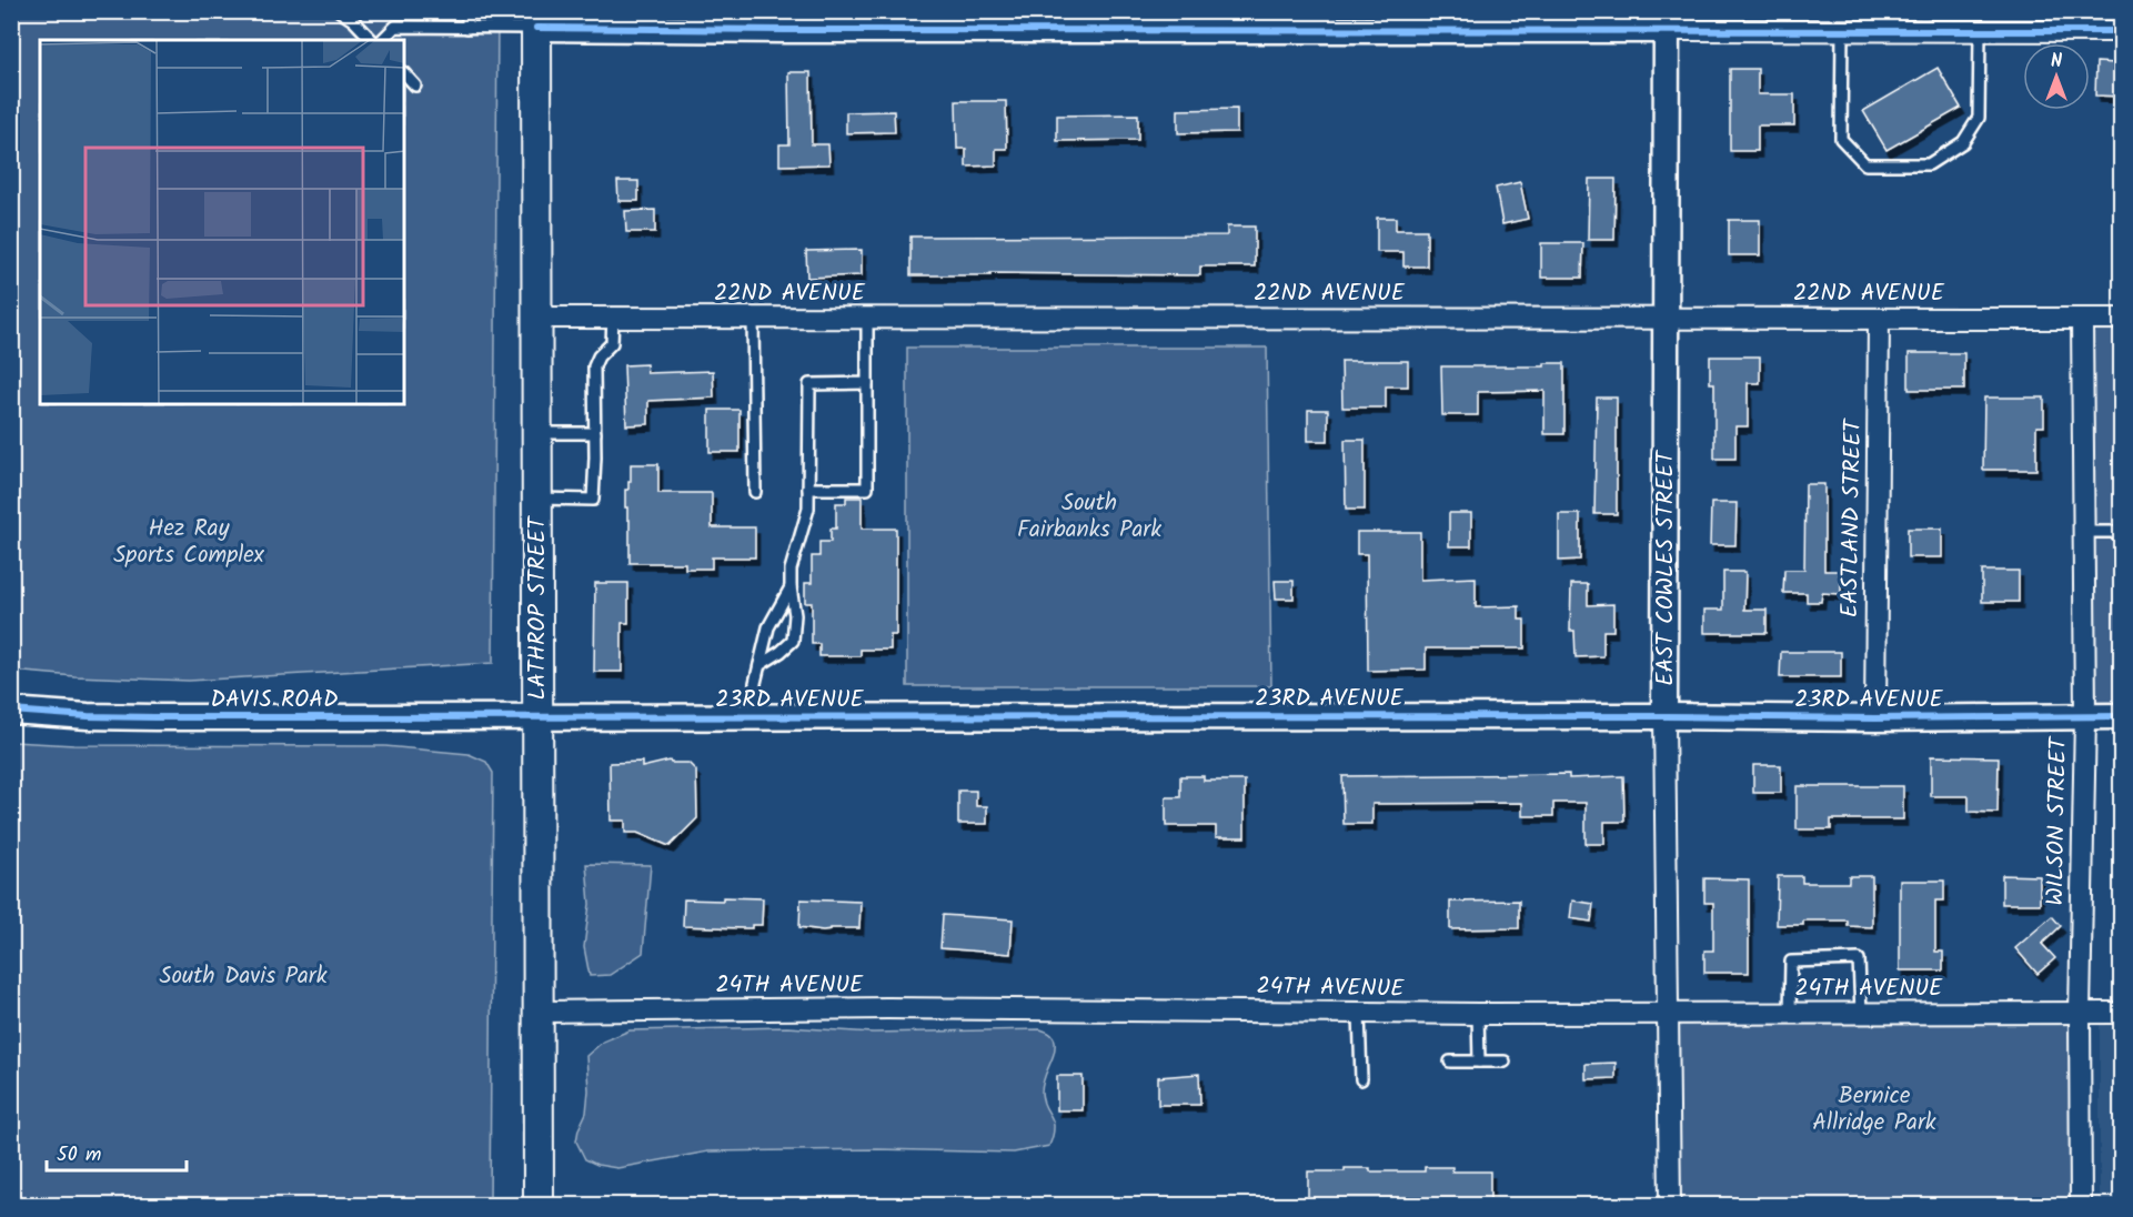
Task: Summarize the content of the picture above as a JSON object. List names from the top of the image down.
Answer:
{
  "streets": {
    "main road": ["LATHROP STREET"],
    "street": [
      "22ND AVENUE",
      "EASTLAND STREET",
      "EAST COWLES STREET",
      "23RD AVENUE",
      "DAVIS ROAD",
      "WILSON STREET",
      "24TH AVENUE"
    ]
  },
  "crossings": [
    ["22ND AVENUE", "EASTLAND STREET"],
    ["22ND AVENUE", "EAST COWLES STREET"],
    ["22ND AVENUE", "LATHROP STREET"],
    ["22ND AVENUE", "WILSON STREET"],
    ["EASTLAND STREET", "23RD AVENUE"],
    ["EAST COWLES STREET", "23RD AVENUE"],
    ["EAST COWLES STREET", "24TH AVENUE"],
    ["LATHROP STREET", "23RD AVENUE"],
    ["LATHROP STREET", "DAVIS ROAD"],
    ["LATHROP STREET", "24TH AVENUE"],
    ["23RD AVENUE", "DAVIS ROAD"],
    ["23RD AVENUE", "WILSON STREET"],
    ["WILSON STREET", "24TH AVENUE"]
  ],
  "parks": [
    "South Fairbanks Park",
    "Hez Ray Sports Complex",
    "South Davis Park",
    "Bernice Allridge Park"
  ],
  "scale_bar": "50 m",
  "north": "top"
}
